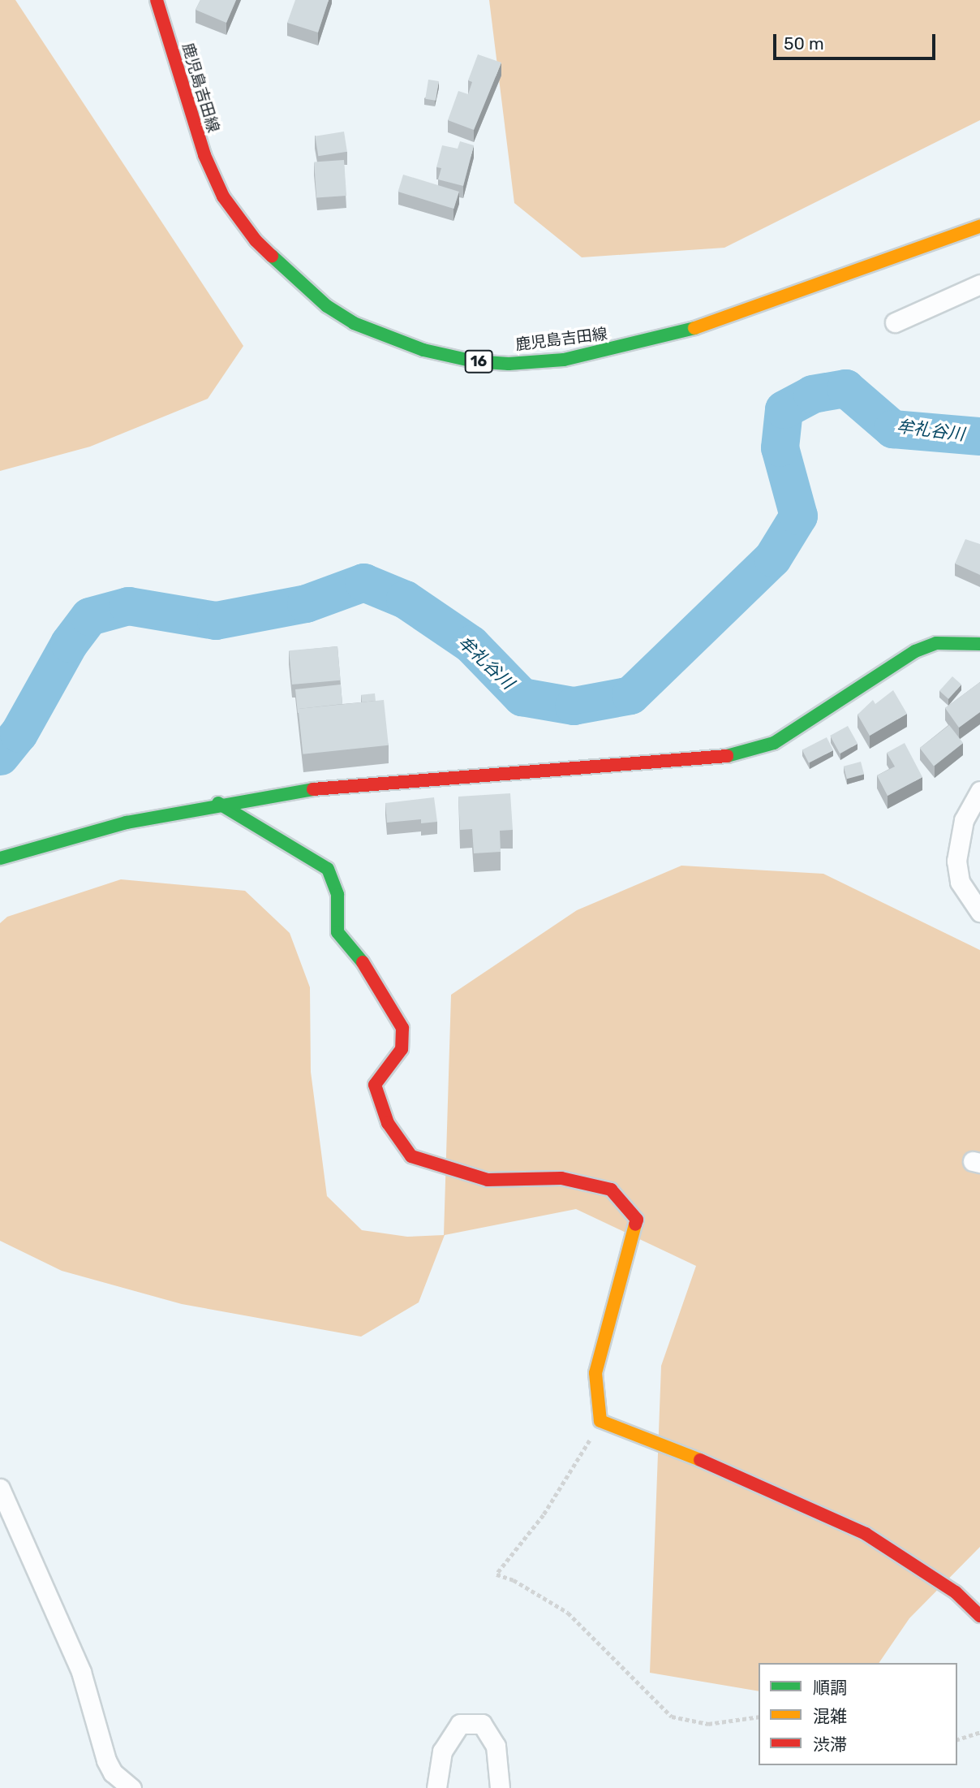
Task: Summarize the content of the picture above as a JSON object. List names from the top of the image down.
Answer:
{
  "streets": {
    "street": ["鹿児島吉田線", "16"]
  },
  "water": ["牟礼谷川"],
  "legend": ["順調", "混雑", "渋滞"],
  "scale_bar": "50 m"
}
